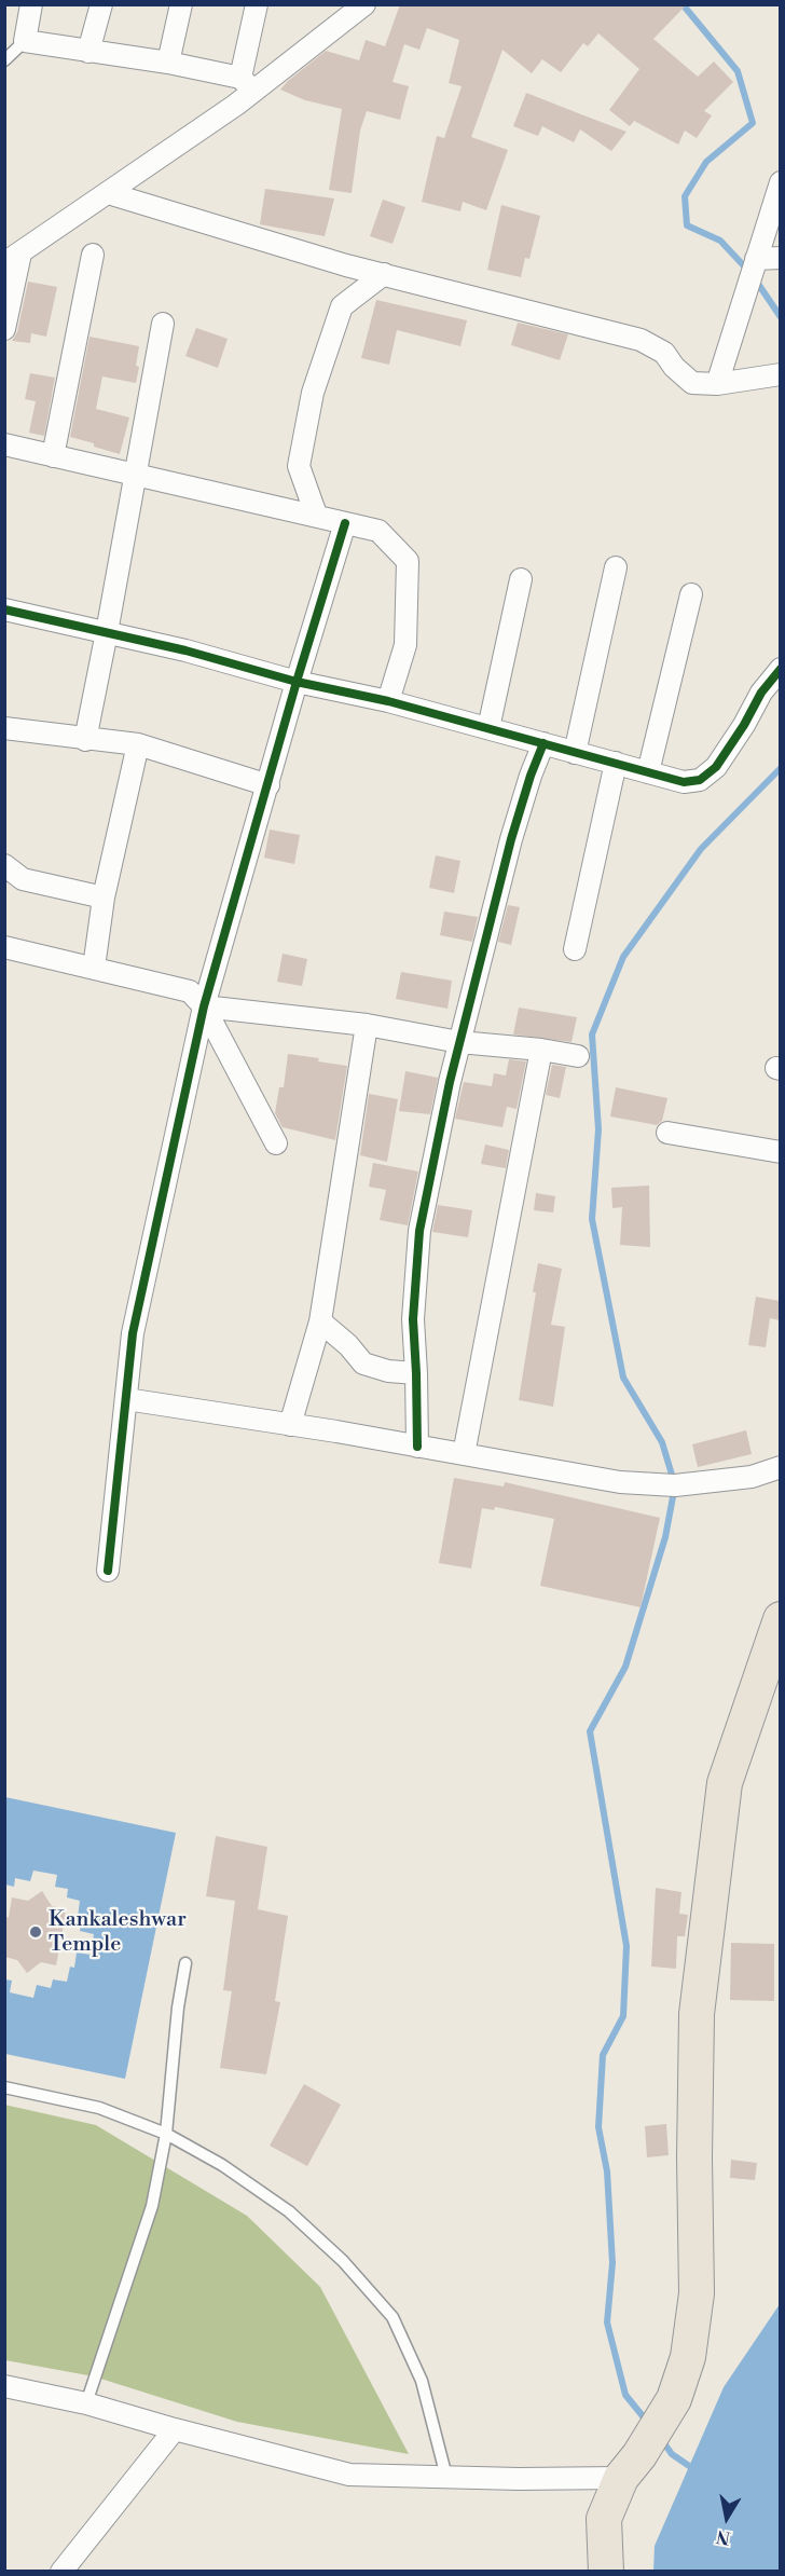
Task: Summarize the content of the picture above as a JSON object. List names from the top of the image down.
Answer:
{
  "places": ["Kankaleshwar Temple"],
  "north": "bottom"
}
